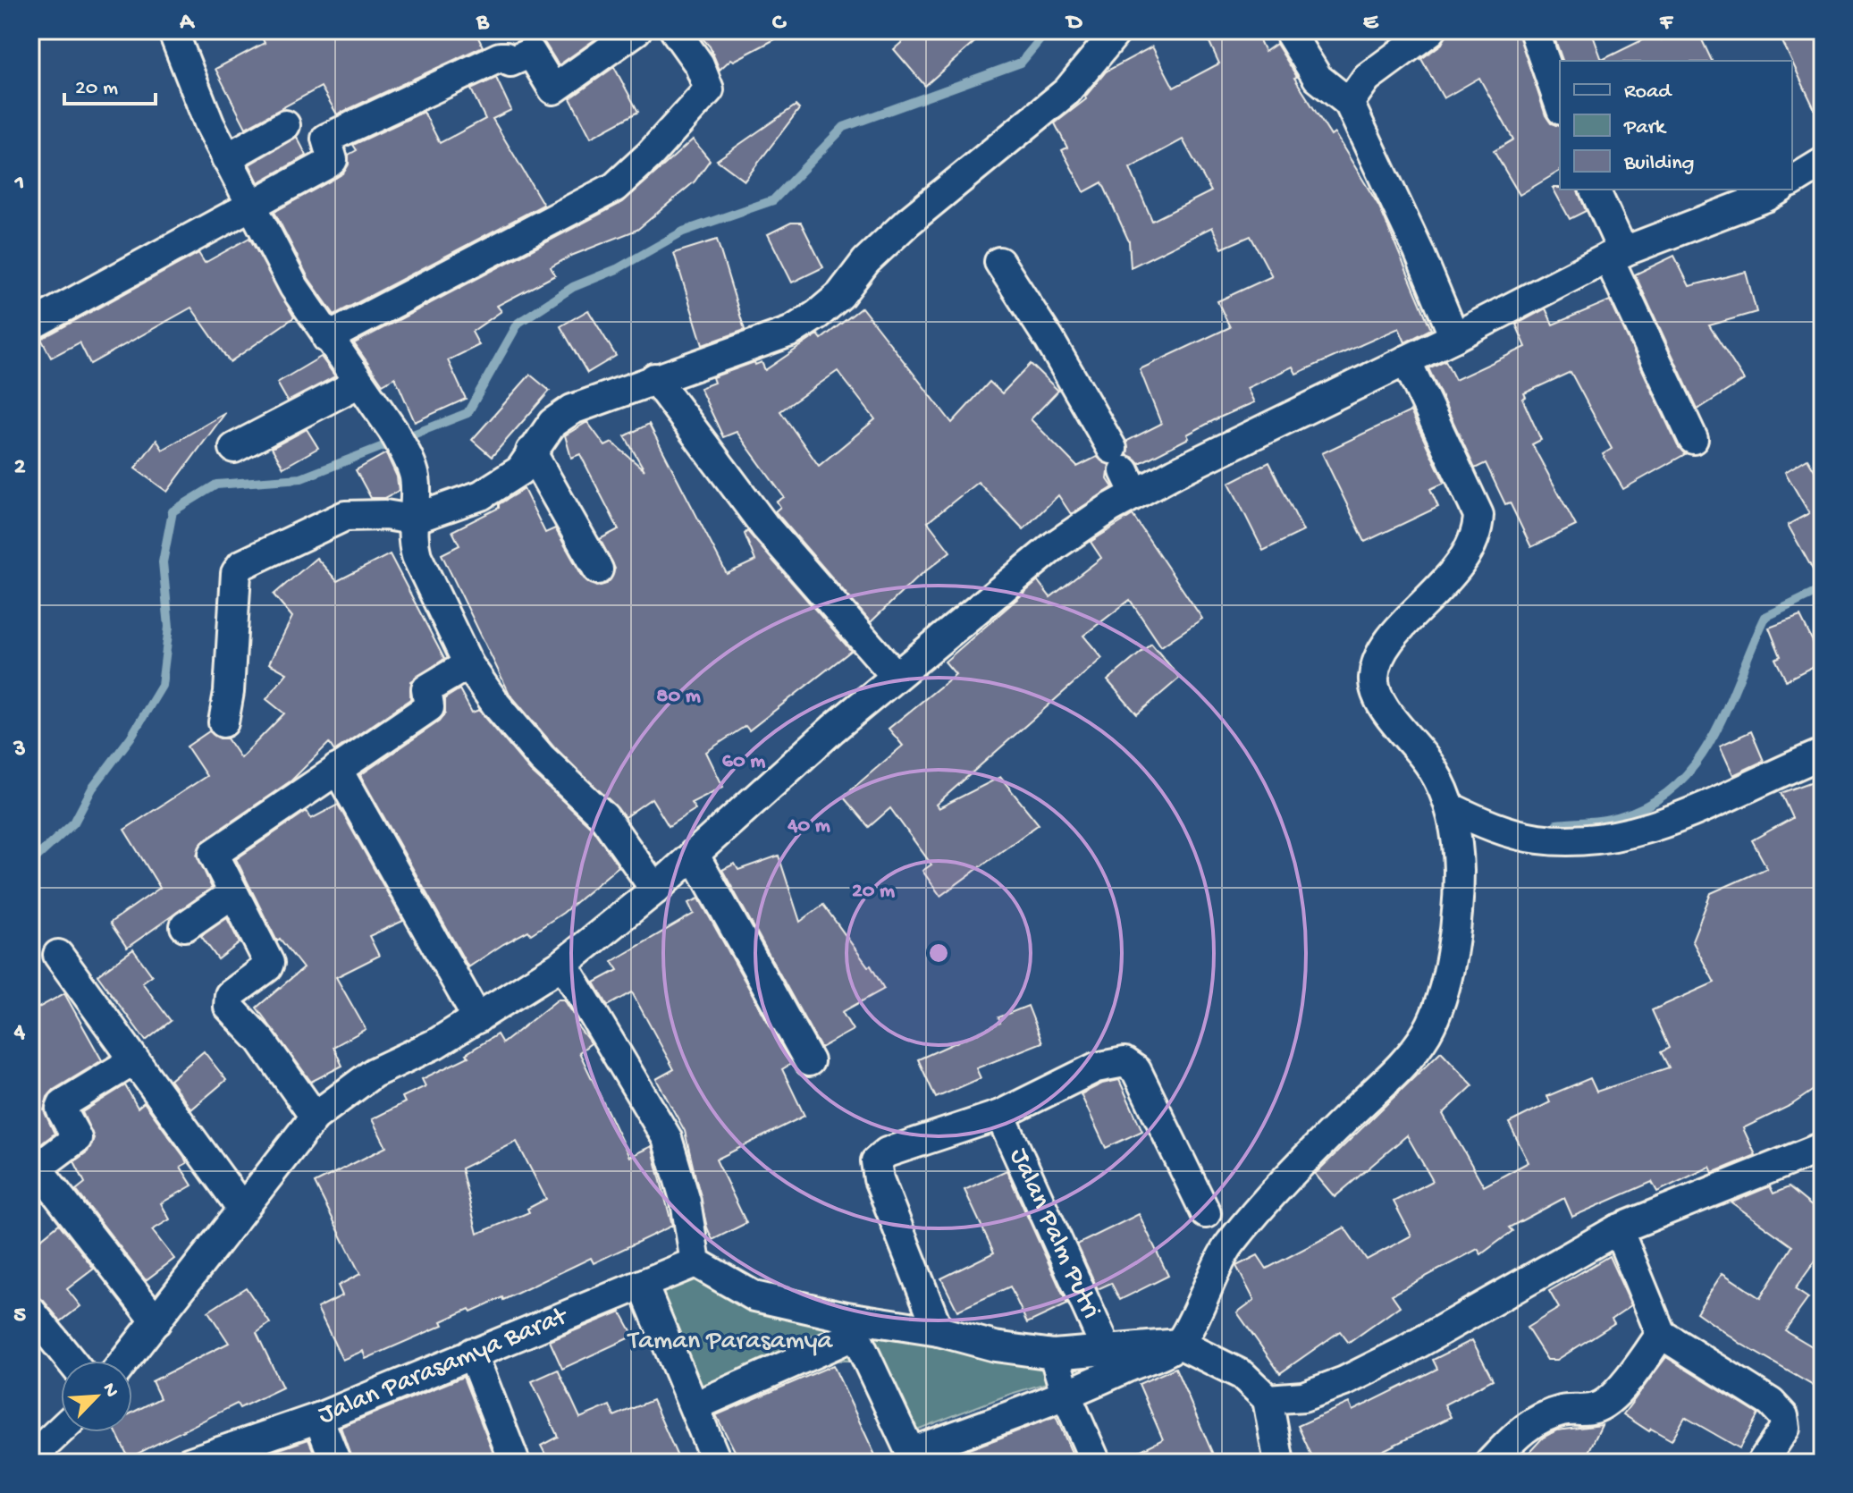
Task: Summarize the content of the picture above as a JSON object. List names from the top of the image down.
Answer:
{
  "streets": {
    "street": ["Jalan Palm Putri", "Jalan Parasamya Barat"]
  },
  "parks": ["Taman Parasamya"],
  "legend": ["Road", "Park", "Building"],
  "scale_bar": "20 m",
  "north": "top right",
  "grid": {
    "columns": [
      "A",
      "B",
      "C",
      "D",
      "E",
      "F"
    ],
    "rows": [
      "1",
      "2",
      "3",
      "4",
      "5"
    ]
  },
  "rings": [
    "80 m",
    "60 m",
    "40 m",
    "20 m"
  ]
}
